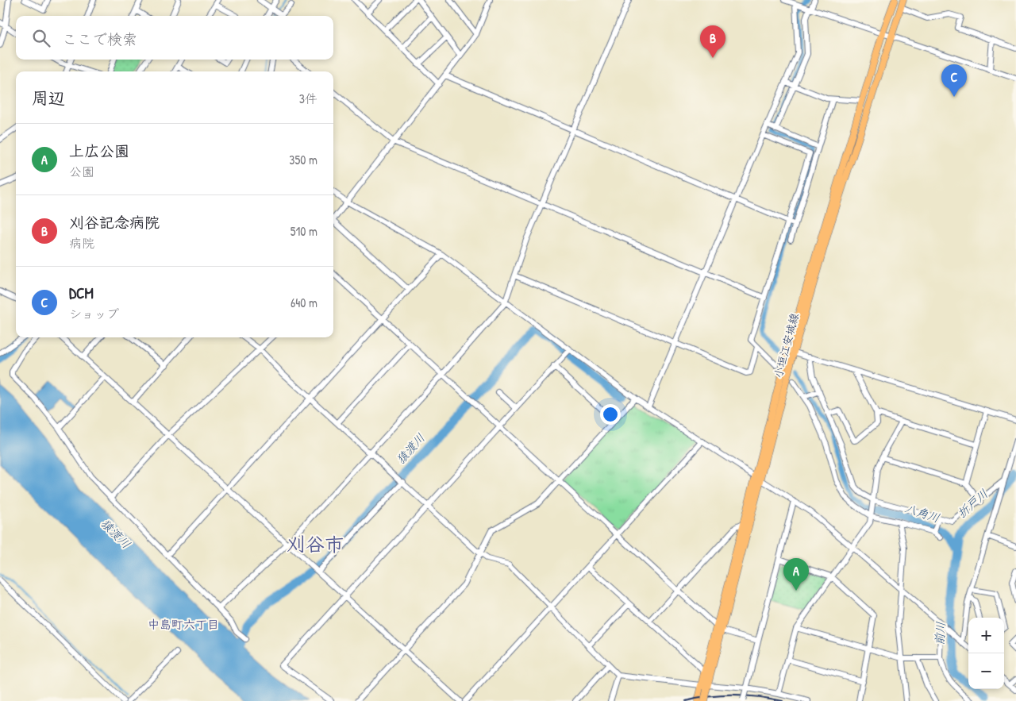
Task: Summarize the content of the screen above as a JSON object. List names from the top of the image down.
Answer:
{
  "streets": {
    "main road": ["小垣江安城線"]
  },
  "districts": ["刈谷市", "中島町六丁目"],
  "water": [
    "猿渡川",
    "折戸川",
    "八角川",
    "前川"
  ],
  "page": {
    "search": "ここで検索",
    "pins": ["B", "C", "A"],
    "heading": ["周辺", "3件"],
    "list": [
      {
        "mark": "A",
        "name": "上広公園",
        "note": "公園",
        "value": "350 m"
      },
      {
        "mark": "B",
        "name": "刈谷記念病院",
        "note": "病院",
        "value": "510 m"
      },
      {
        "mark": "C",
        "name": "DCM",
        "note": "ショップ",
        "value": "640 m"
      }
    ],
    "map_buttons": ["+", "−"]
  }
}
